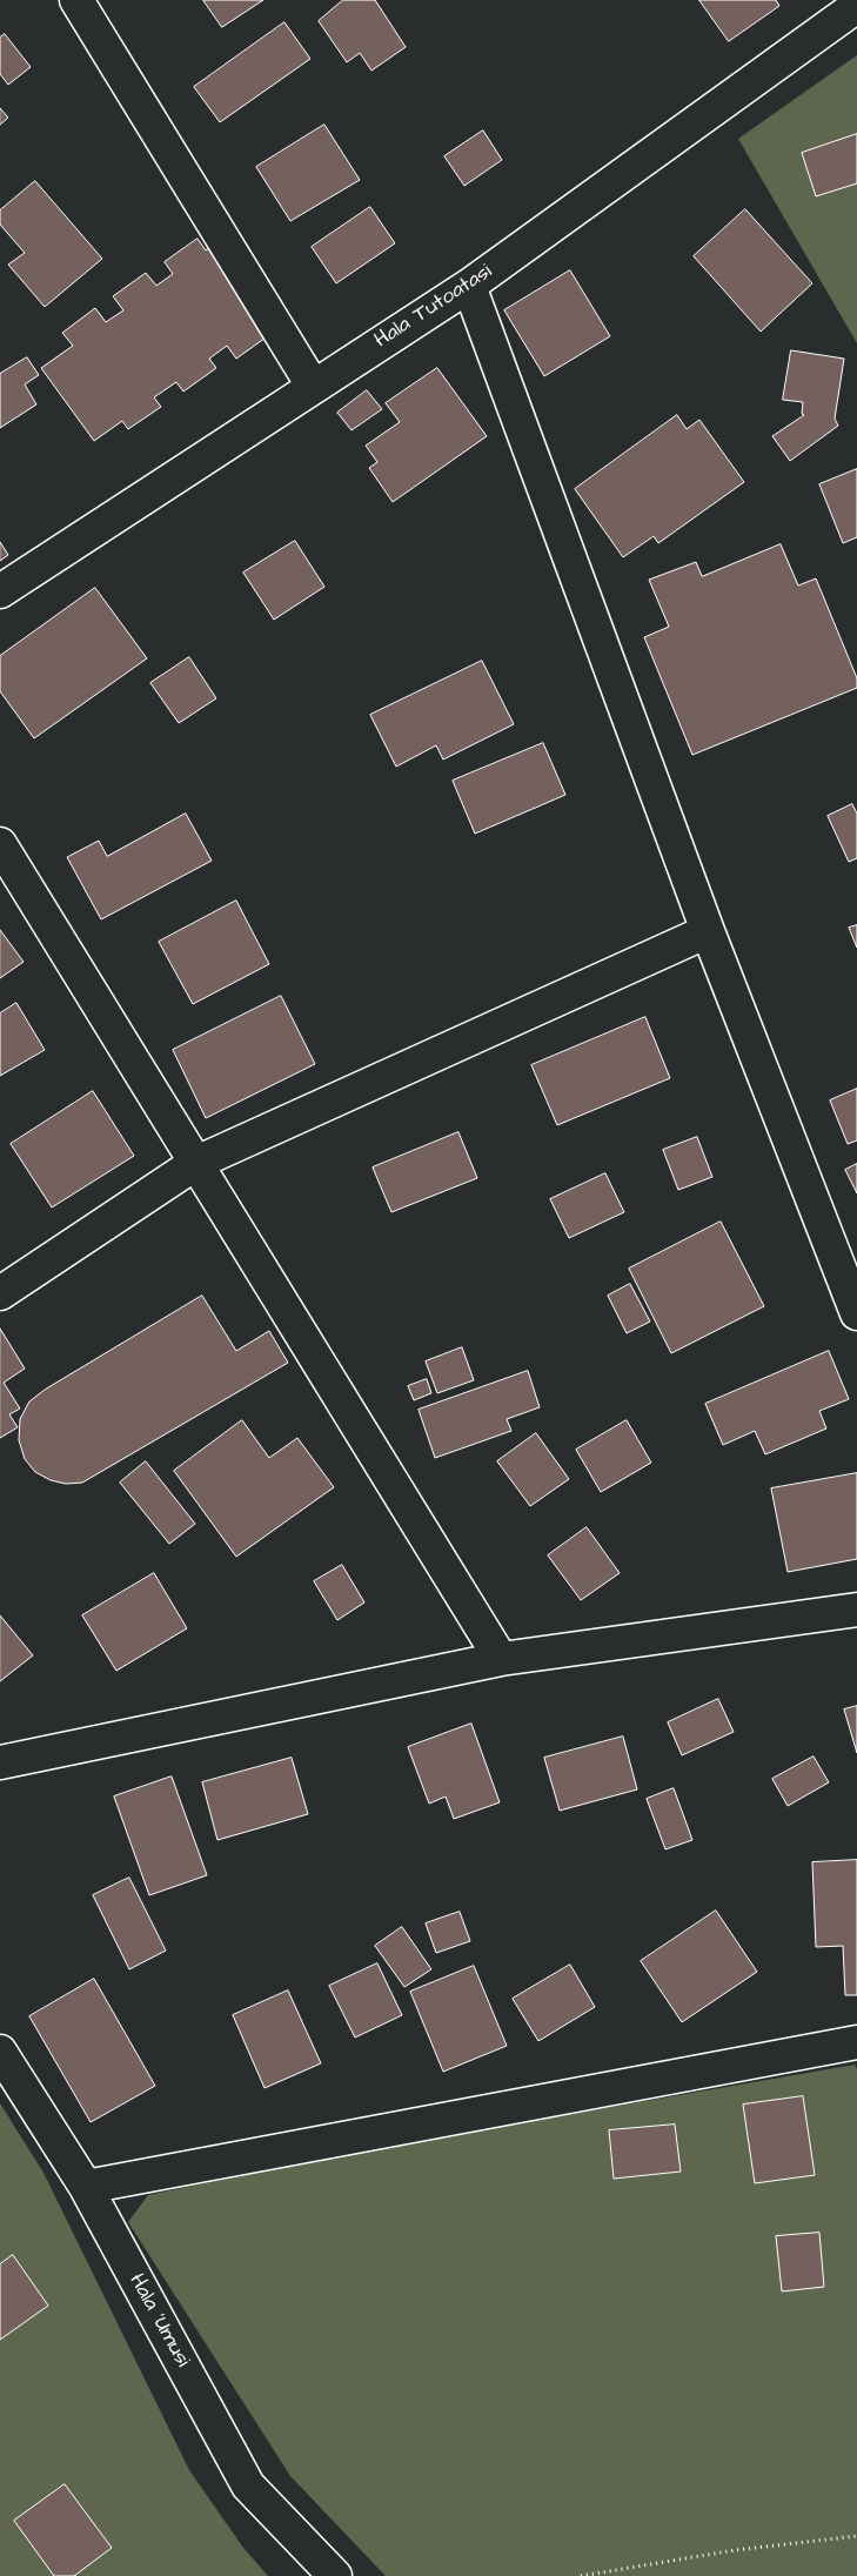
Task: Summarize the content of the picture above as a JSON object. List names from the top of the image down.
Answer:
{
  "streets": {
    "street": ["Hala Tutoatasi", "Hala 'Umusi"]
  }
}
